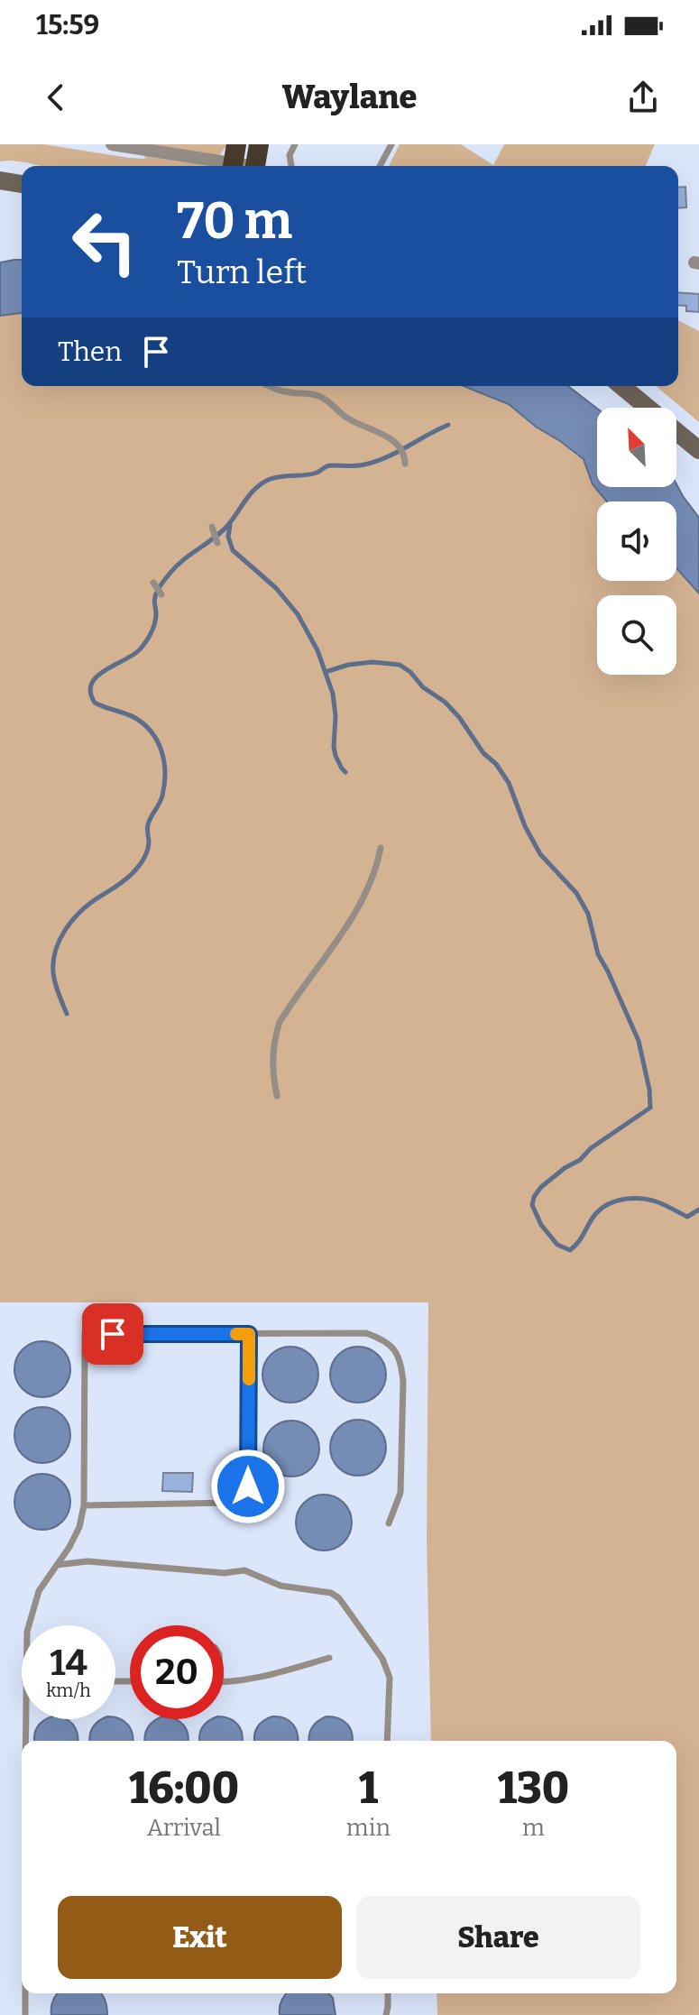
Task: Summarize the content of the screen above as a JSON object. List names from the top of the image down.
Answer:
{
  "north": "top left",
  "page": {
    "status": "15:59",
    "header": "Waylane",
    "turn": ["70 m", "Turn left"],
    "then": "Then",
    "speed": "14 km/h",
    "limit": "20",
    "eta": [
      "16:00",
      "Arrival",
      "1",
      "min",
      "130",
      "m"
    ],
    "buttons": ["Exit", "Share"]
  }
}
